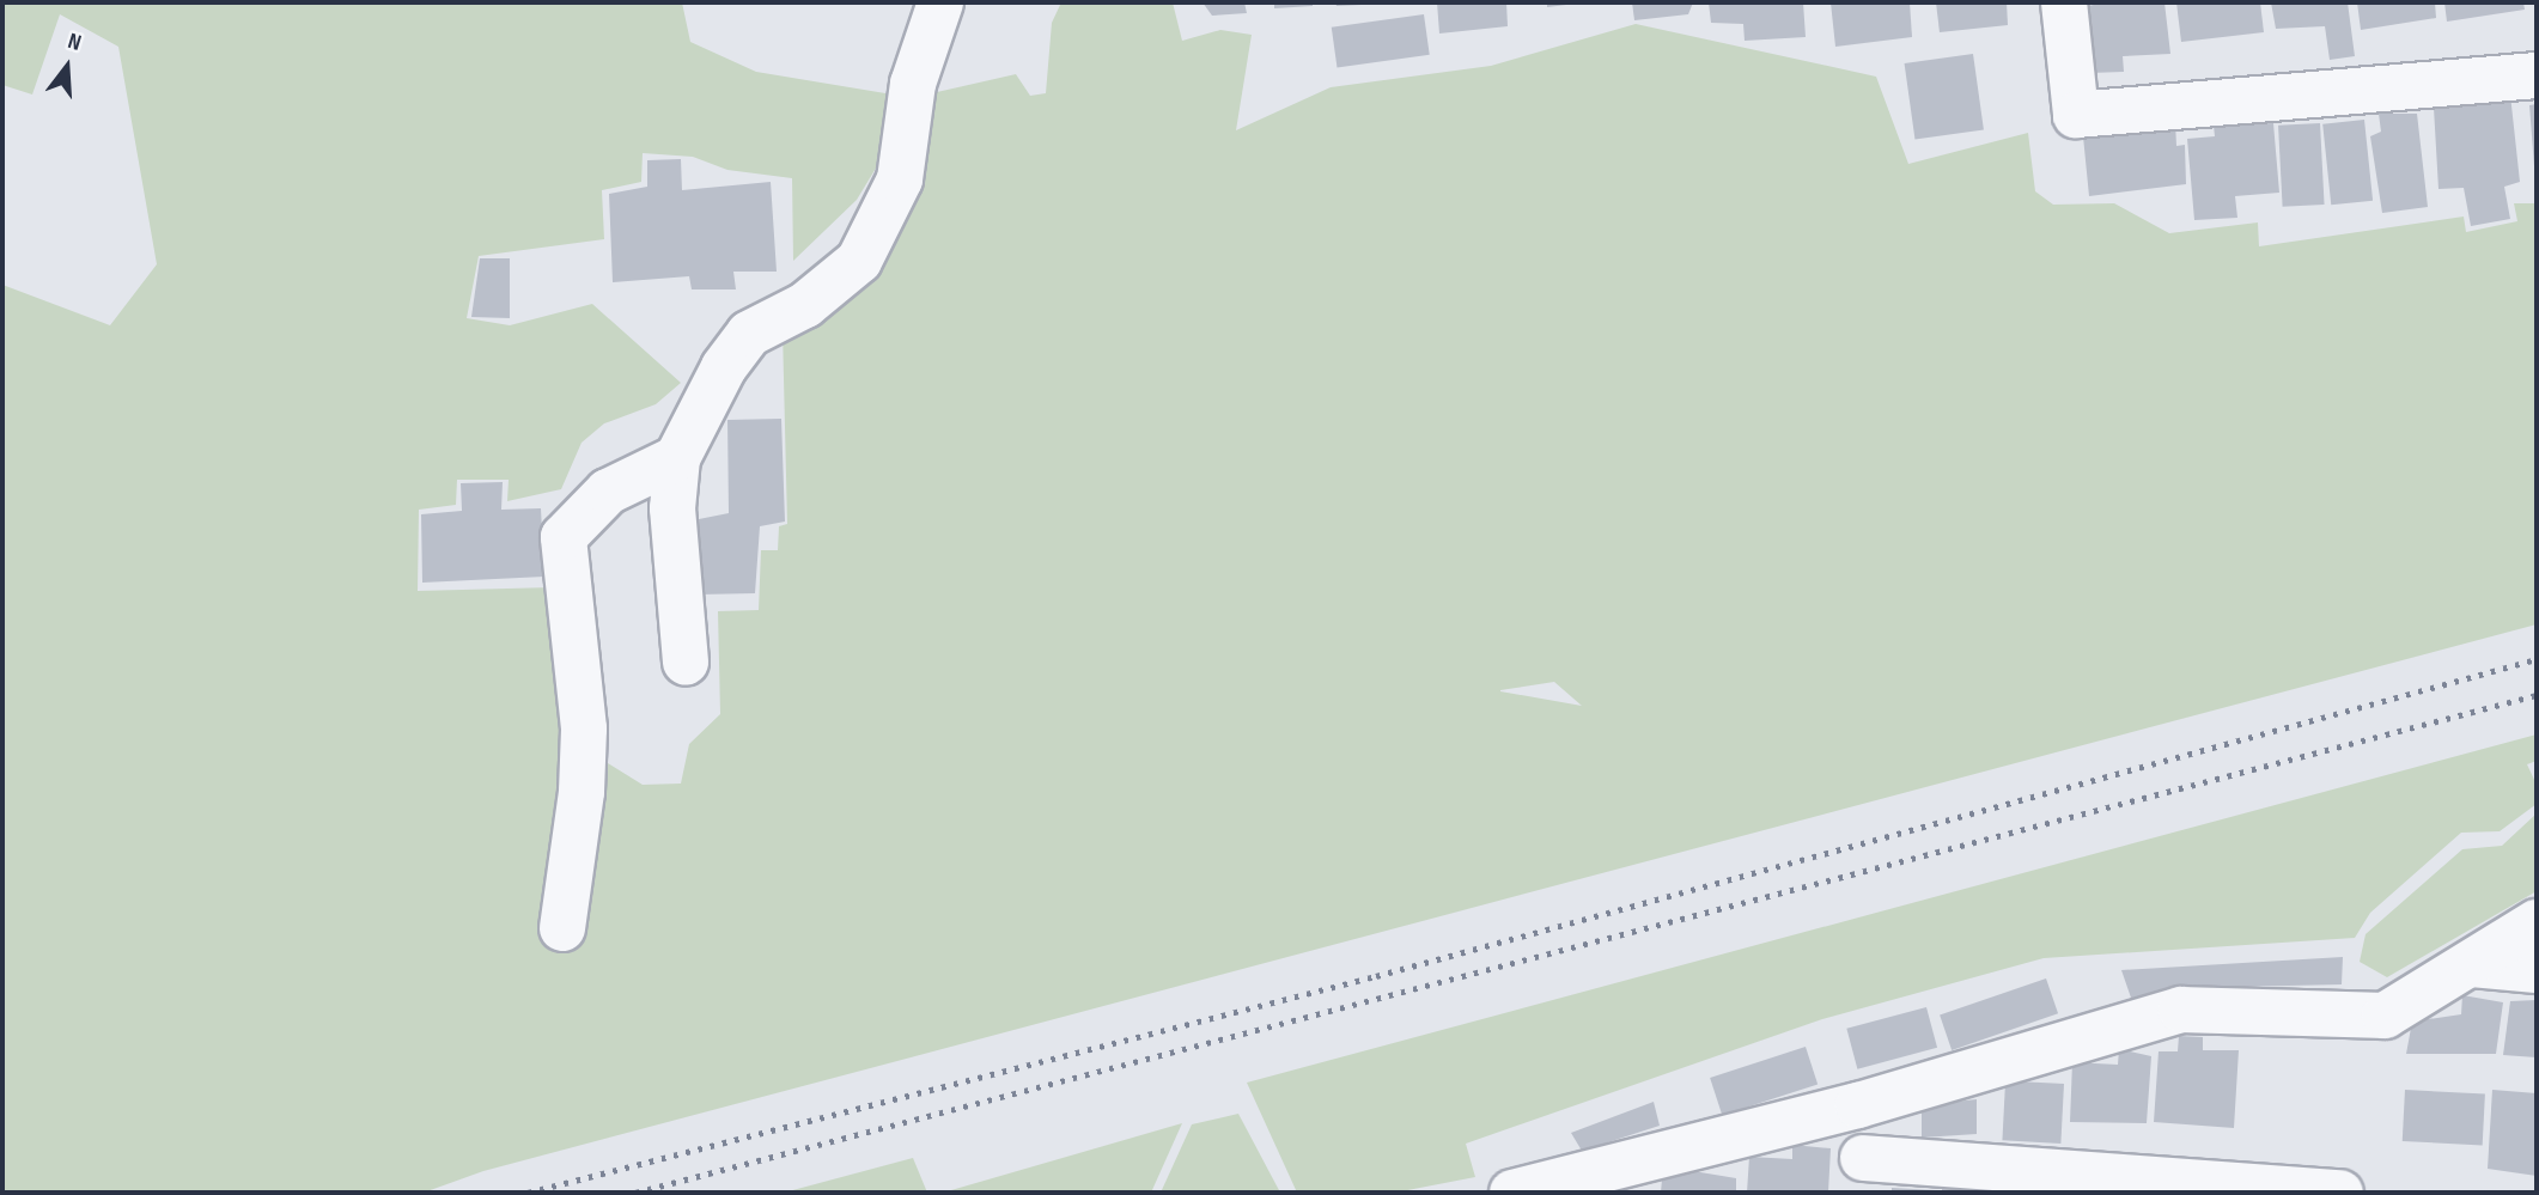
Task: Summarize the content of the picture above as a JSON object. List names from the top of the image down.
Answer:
{
  "north": "top"
}
